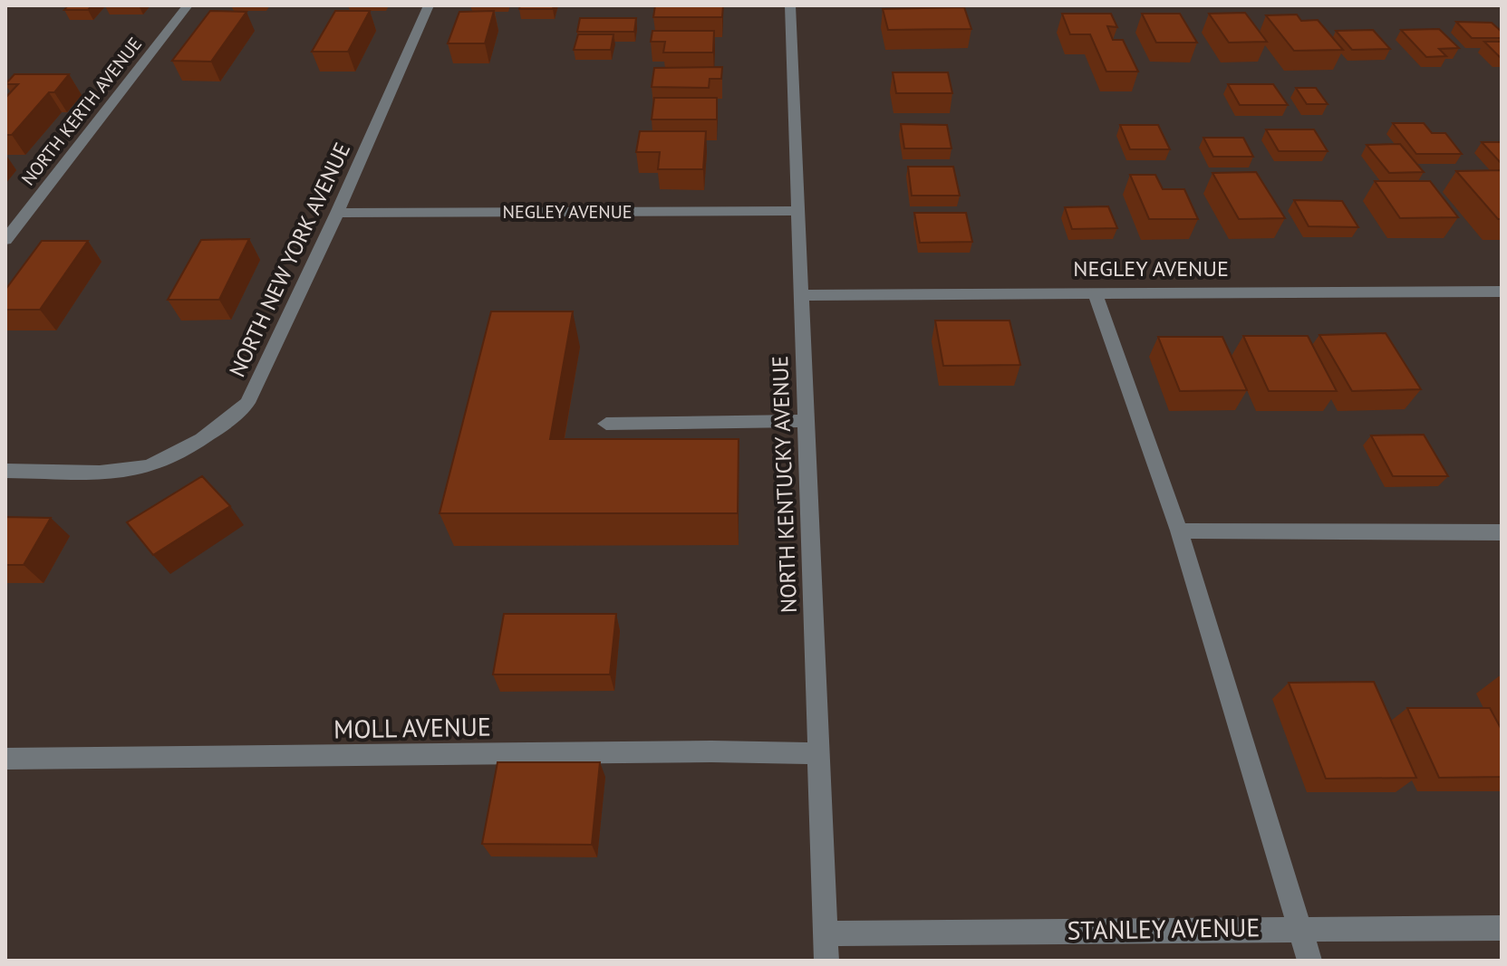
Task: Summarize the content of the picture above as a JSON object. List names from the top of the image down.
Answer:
{
  "streets": {
    "street": [
      "NORTH KERTH AVENUE",
      "NEGLEY AVENUE",
      "NORTH NEW YORK AVENUE",
      "NORTH KENTUCKY AVENUE",
      "MOLL AVENUE",
      "STANLEY AVENUE"
    ]
  },
  "crossings": [
    ["NEGLEY AVENUE", "NORTH NEW YORK AVENUE"],
    ["NEGLEY AVENUE", "NORTH KENTUCKY AVENUE"],
    ["NORTH KENTUCKY AVENUE", "MOLL AVENUE"],
    ["NORTH KENTUCKY AVENUE", "STANLEY AVENUE"]
  ]
}
